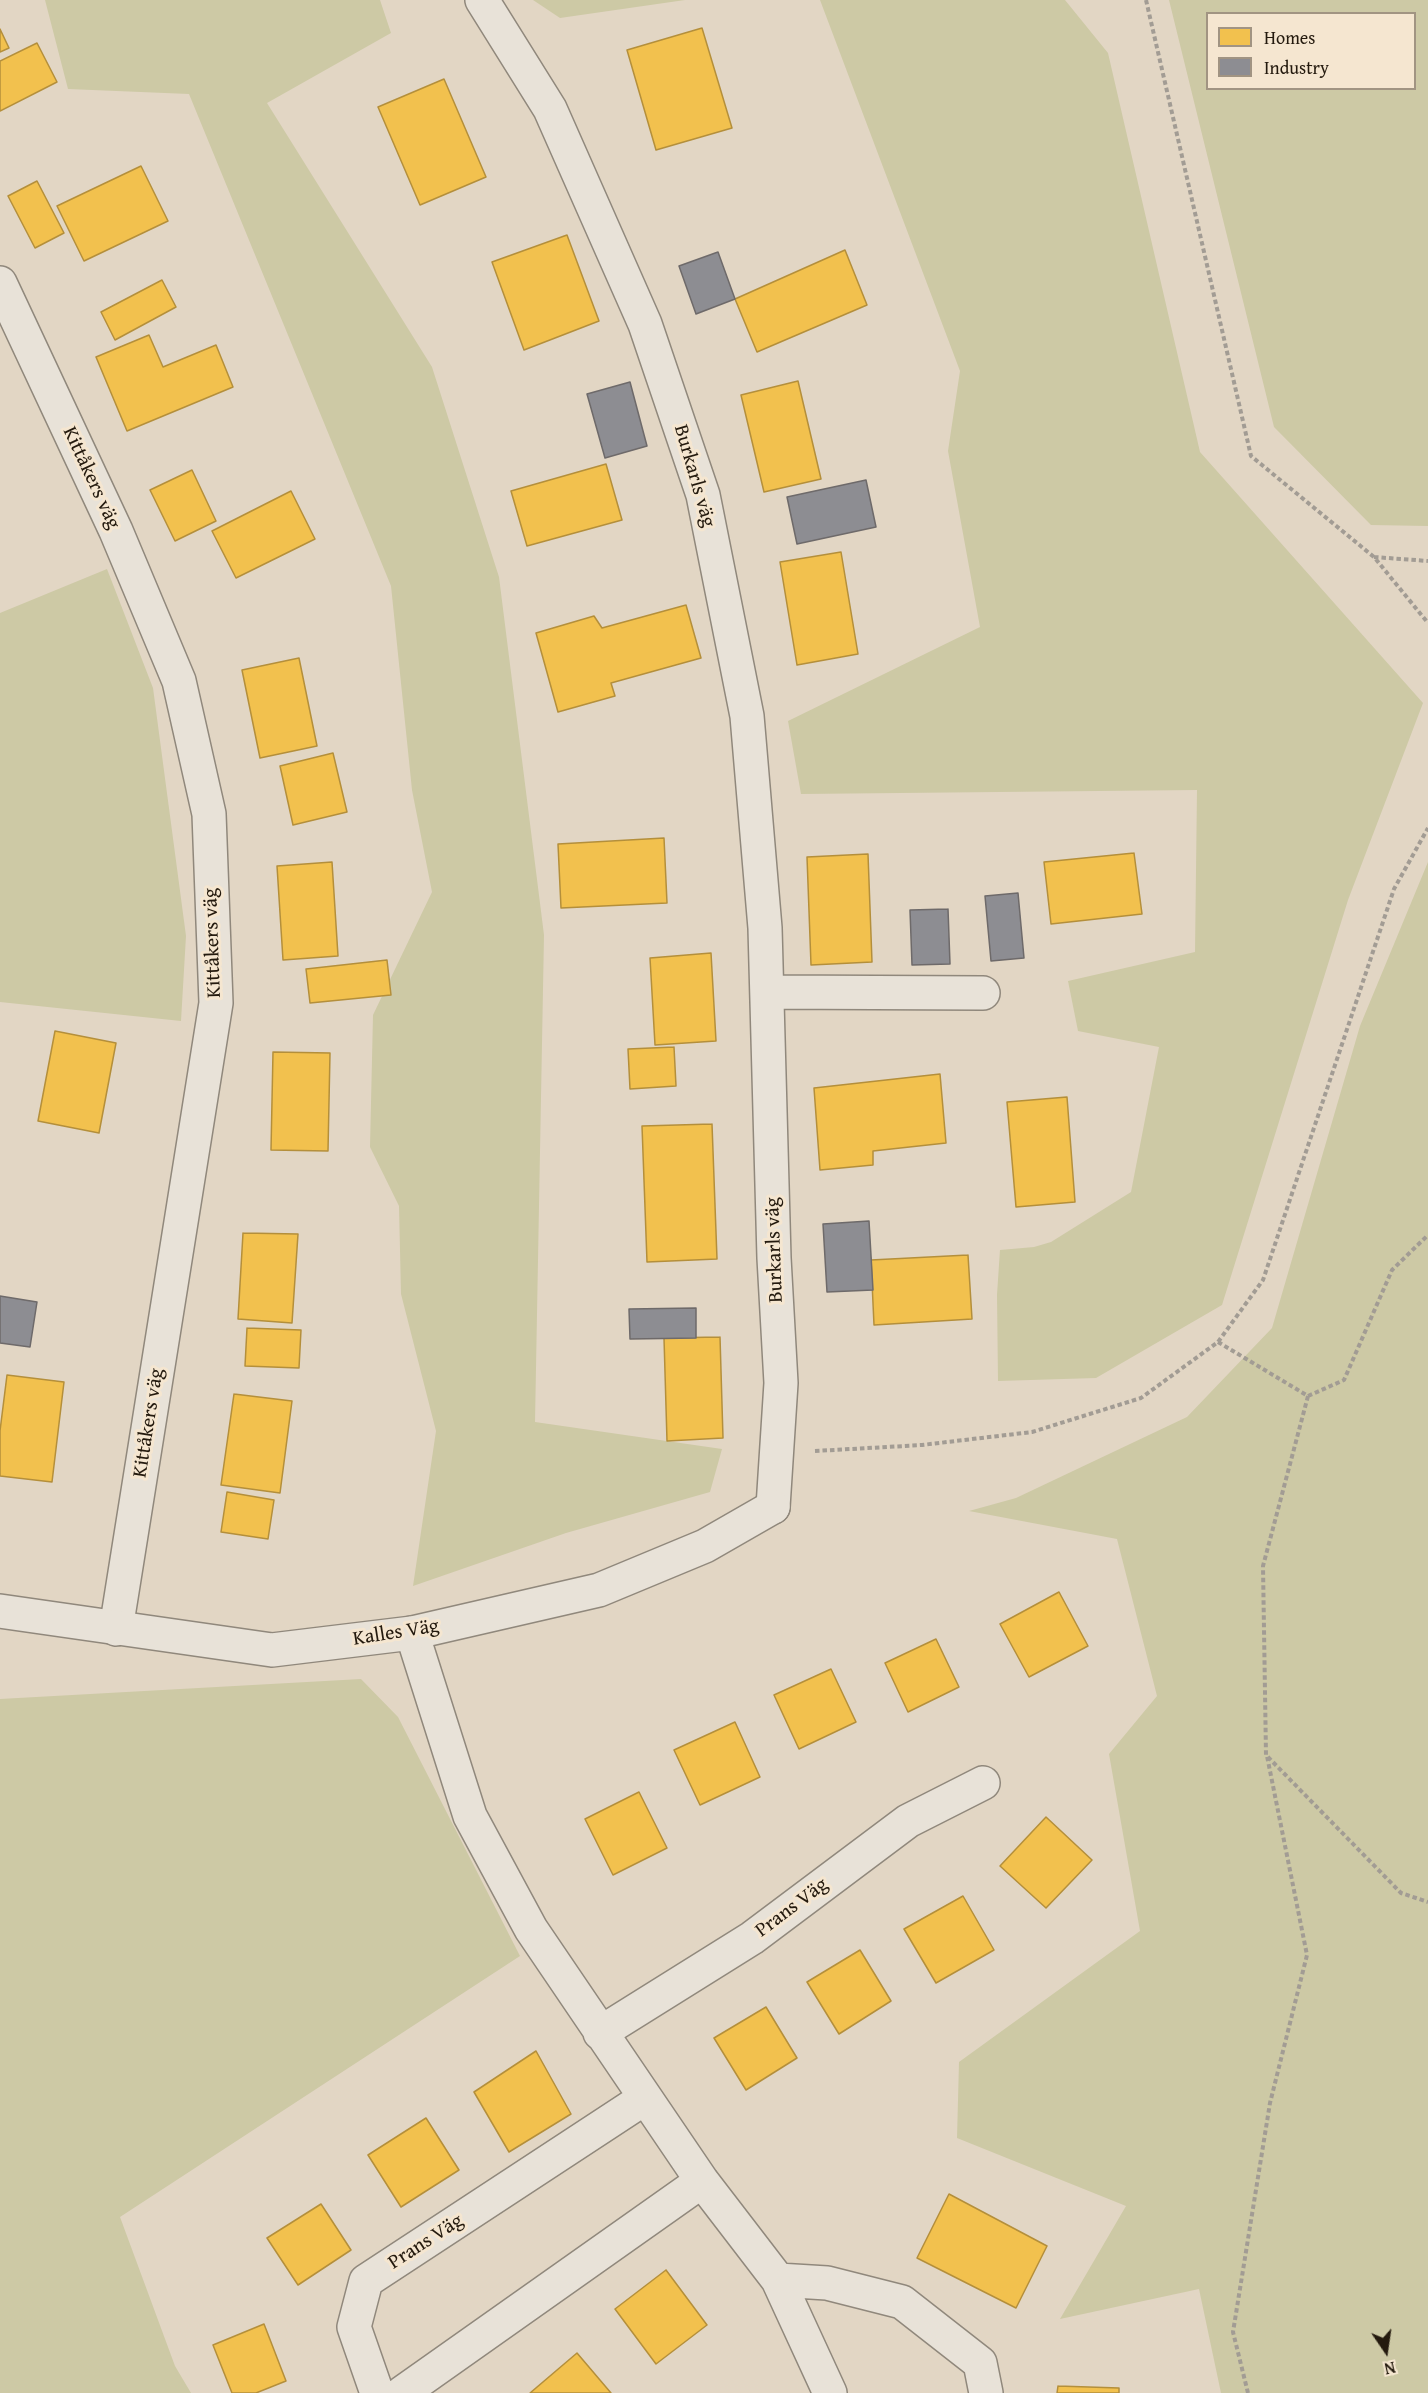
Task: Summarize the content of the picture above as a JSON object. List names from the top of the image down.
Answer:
{
  "streets": {
    "street": [
      "Burkarls väg",
      "Kittåkers väg",
      "Kalles Väg",
      "Prans Väg"
    ]
  },
  "crossings": [
    ["Burkarls väg", "Kalles Väg"],
    ["Kittåkers väg", "Kalles Väg"]
  ],
  "legend": ["Homes", "Industry"],
  "north": "bottom"
}
